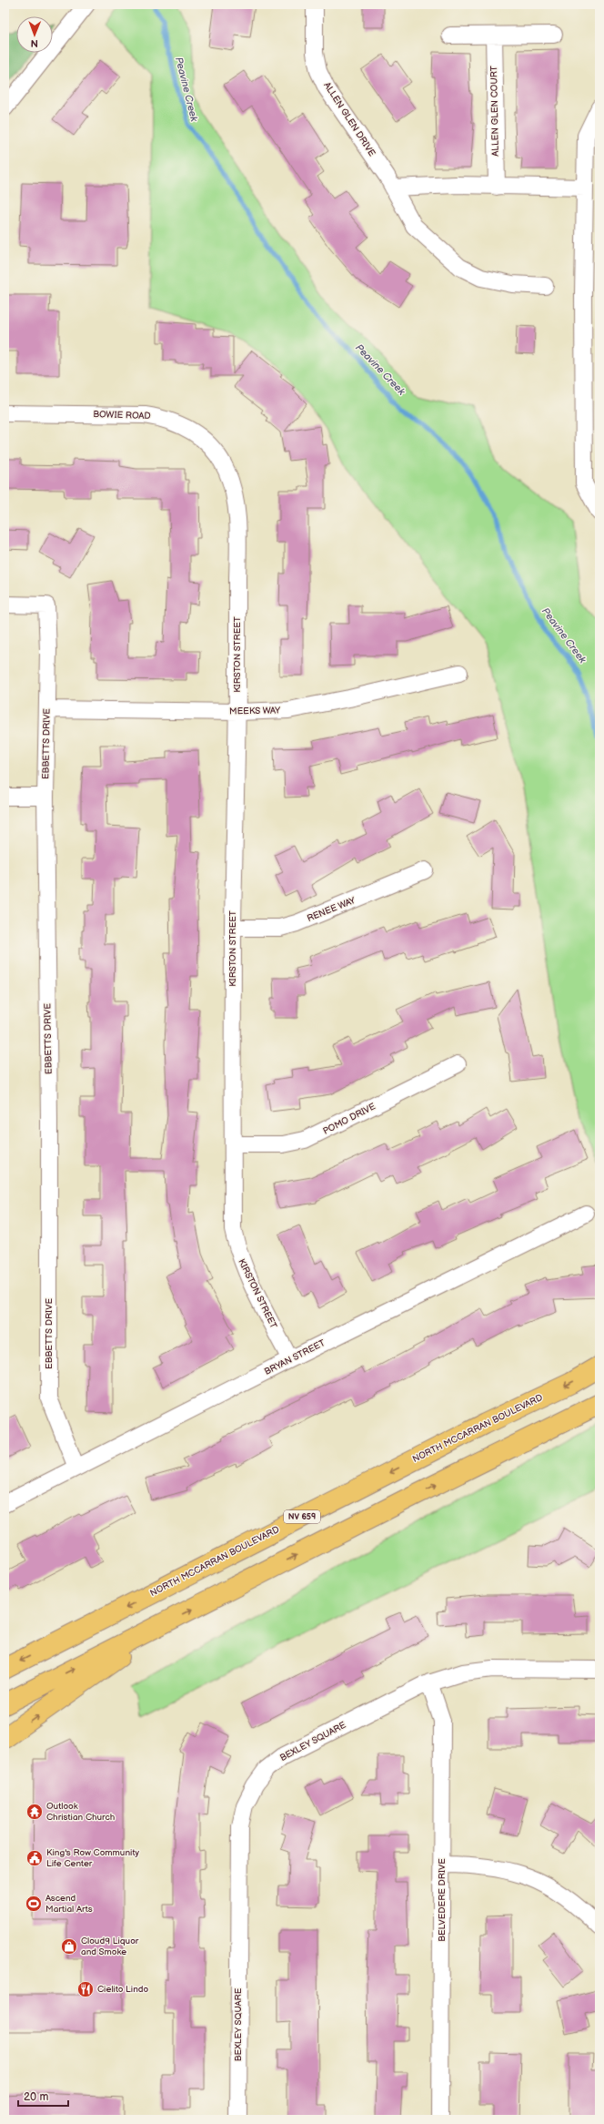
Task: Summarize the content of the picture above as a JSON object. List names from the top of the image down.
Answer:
{
  "streets": {
    "main road": ["NORTH MCCARRAN BOULEVARD", "NV 659"],
    "street": [
      "ALLEN GLEN COURT",
      "ALLEN GLEN DRIVE",
      "BOWIE ROAD",
      "KIRSTON STREET",
      "MEEKS WAY",
      "EBBETTS DRIVE",
      "RENEE WAY",
      "POMO DRIVE",
      "BRYAN STREET",
      "BEXLEY SQUARE",
      "BELVEDERE DRIVE"
    ]
  },
  "crossings": [
    ["BOWIE ROAD", "KIRSTON STREET"],
    ["KIRSTON STREET", "MEEKS WAY"],
    ["KIRSTON STREET", "RENEE WAY"],
    ["KIRSTON STREET", "POMO DRIVE"],
    ["KIRSTON STREET", "BRYAN STREET"],
    ["MEEKS WAY", "EBBETTS DRIVE"],
    ["EBBETTS DRIVE", "BRYAN STREET"],
    ["BEXLEY SQUARE", "BELVEDERE DRIVE"]
  ],
  "water": ["Peavine Creek"],
  "places": {
    "temple": ["Outlook Christian Church"],
    "public building": ["King's Row Community Life Center"],
    "sports": ["Ascend Martial Arts"],
    "shop": ["Cloud9 Liquor and Smoke"],
    "restaurant": ["Cielito Lindo"]
  },
  "scale_bar": "20 m",
  "north": "bottom"
}
